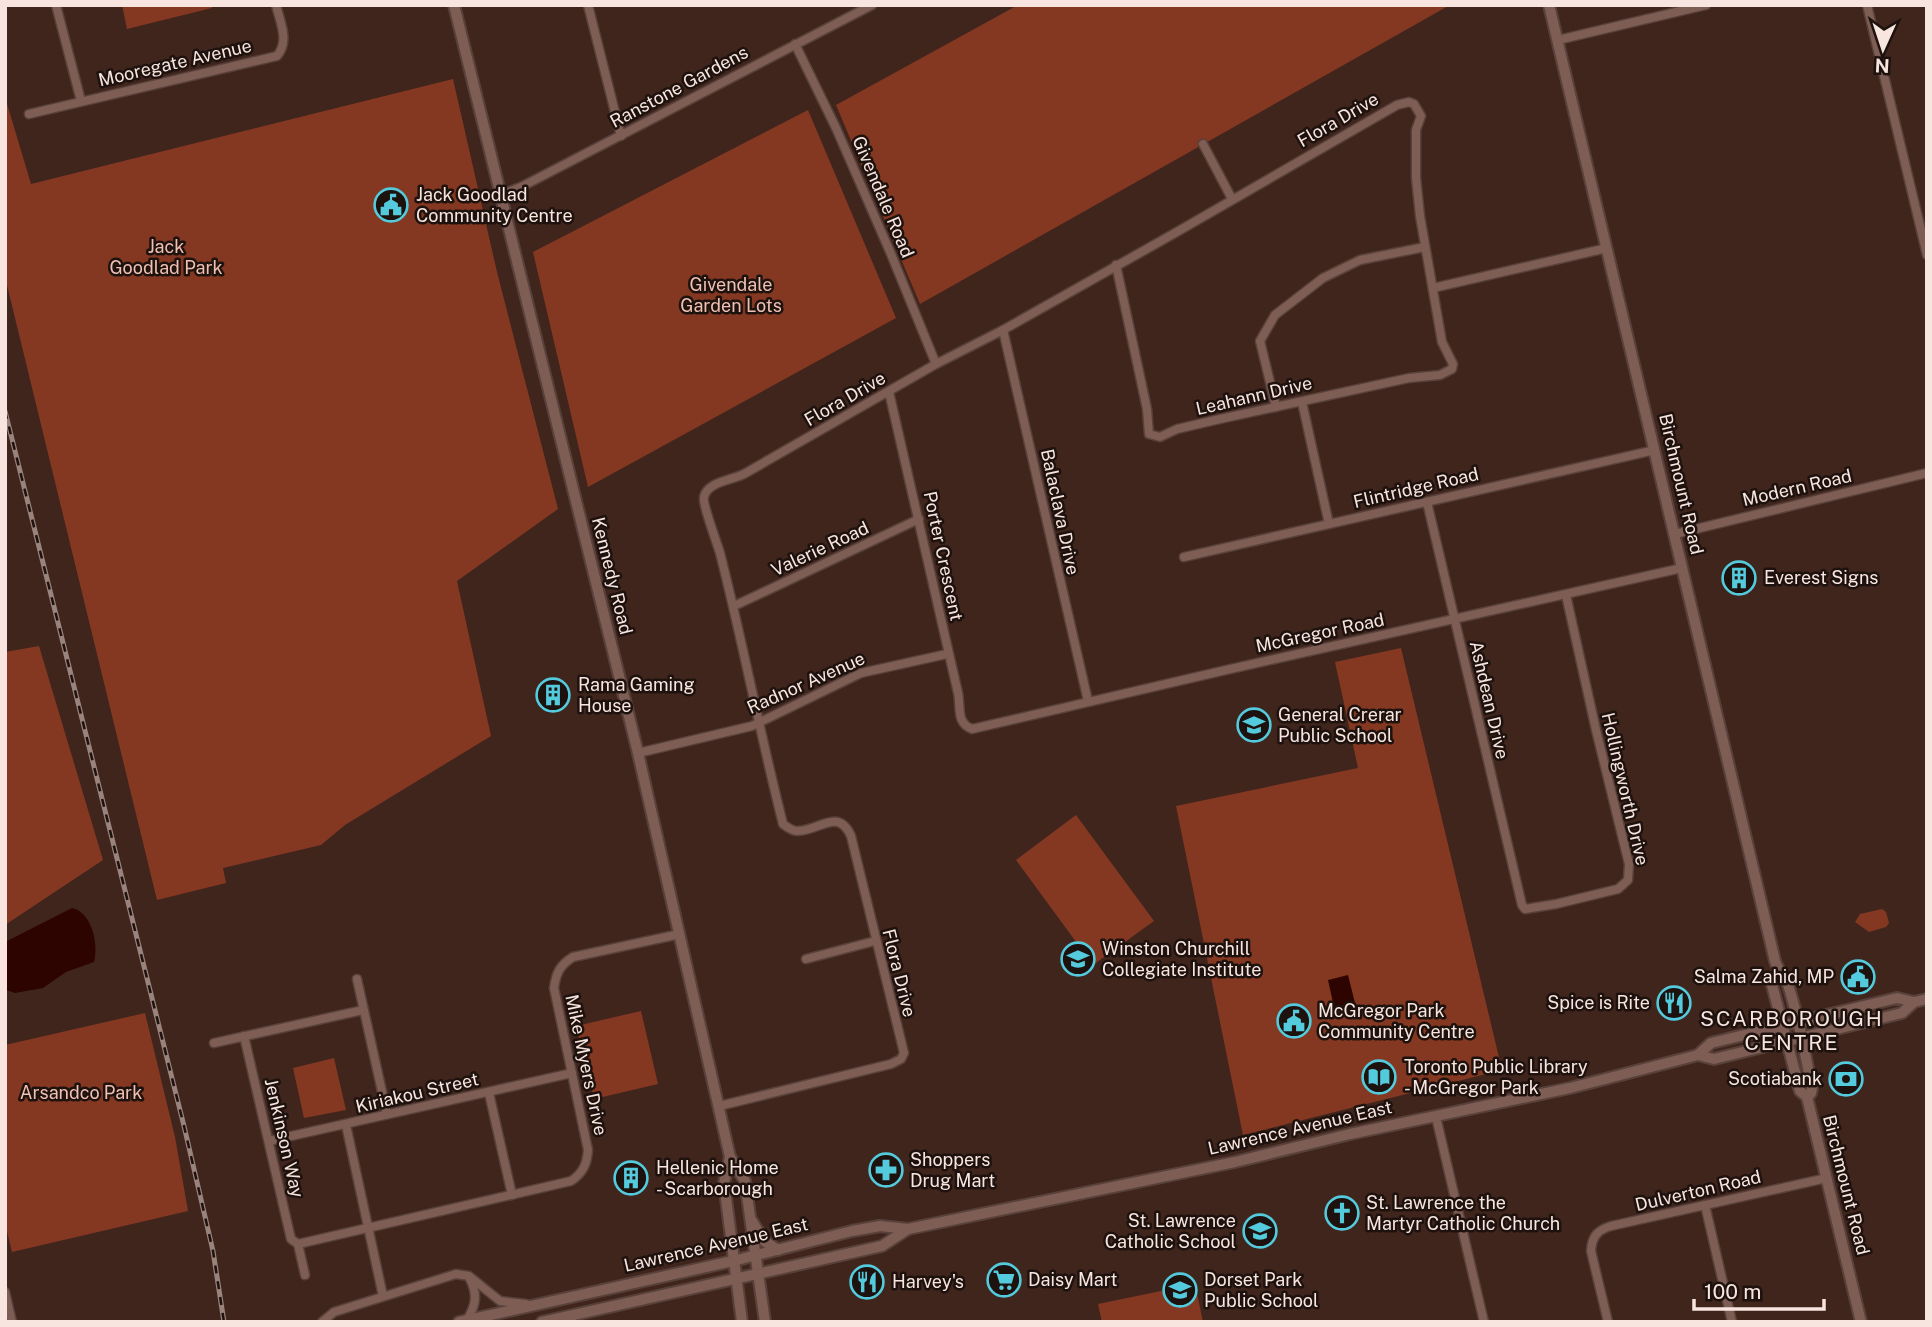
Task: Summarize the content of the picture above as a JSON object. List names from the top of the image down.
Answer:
{
  "streets": {
    "main road": ["Birchmount Road", "Kennedy Road", "Lawrence Avenue East"],
    "street": [
      "Mooregate Avenue",
      "Ranstone Gardens",
      "Flora Drive",
      "Givendale Road",
      "Leahann Drive",
      "Flintridge Road",
      "Modern Road",
      "Balaclava Drive",
      "Valerie Road",
      "Porter Crescent",
      "McGregor Road",
      "Radnor Avenue",
      "Ashdean Drive",
      "Hollingworth Drive",
      "Mike Myers Drive",
      "Kiriakou Street",
      "Jenkinson Way",
      "Dulverton Road"
    ]
  },
  "crossings": [
    ["Ranstone Gardens", "Givendale Road"],
    ["Ranstone Gardens", "Kennedy Road"],
    ["Flora Drive", "Givendale Road"],
    ["Flora Drive", "Leahann Drive"],
    ["Flora Drive", "Balaclava Drive"],
    ["Flora Drive", "Valerie Road"],
    ["Flora Drive", "Porter Crescent"],
    ["Flora Drive", "Kennedy Road"],
    ["Flora Drive", "Radnor Avenue"],
    ["Birchmount Road", "Flintridge Road"],
    ["Birchmount Road", "Modern Road"],
    ["Birchmount Road", "McGregor Road"],
    ["Birchmount Road", "Lawrence Avenue East"],
    ["Birchmount Road", "Dulverton Road"],
    ["Flintridge Road", "Ashdean Drive"],
    ["Balaclava Drive", "McGregor Road"],
    ["Valerie Road", "Porter Crescent"],
    ["Porter Crescent", "McGregor Road"],
    ["Porter Crescent", "Radnor Avenue"],
    ["Kennedy Road", "Radnor Avenue"],
    ["Kennedy Road", "Mike Myers Drive"],
    ["Kennedy Road", "Lawrence Avenue East"],
    ["McGregor Road", "Ashdean Drive"],
    ["McGregor Road", "Hollingworth Drive"],
    ["Ashdean Drive", "Hollingworth Drive"],
    ["Mike Myers Drive", "Kiriakou Street"],
    ["Kiriakou Street", "Jenkinson Way"]
  ],
  "districts": ["SCARBOROUGH CENTRE"],
  "parks": ["Jack Goodlad Park", "Givendale Garden Lots", "Arsandco Park"],
  "places": {
    "public building": ["Jack Goodlad Community Centre", "Salma Zahid, MP", "McGregor Park Community Centre"],
    "building": ["Everest Signs", "Rama Gaming House", "Hellenic Home - Scarborough"],
    "school or university": [
      "General Crerar Public School",
      "Winston Churchill Collegiate Institute",
      "St. Lawrence Catholic School",
      "Dorset Park Public School"
    ],
    "restaurant": ["Spice is Rite", "Harvey's"],
    "library": ["Toronto Public Library - McGregor Park"],
    "bank": ["Scotiabank"],
    "pharmacy": ["Shoppers Drug Mart"],
    "church": ["St. Lawrence the Martyr Catholic Church"],
    "supermarket": ["Daisy Mart"]
  },
  "scale_bar": "100 m",
  "north": "bottom"
}
